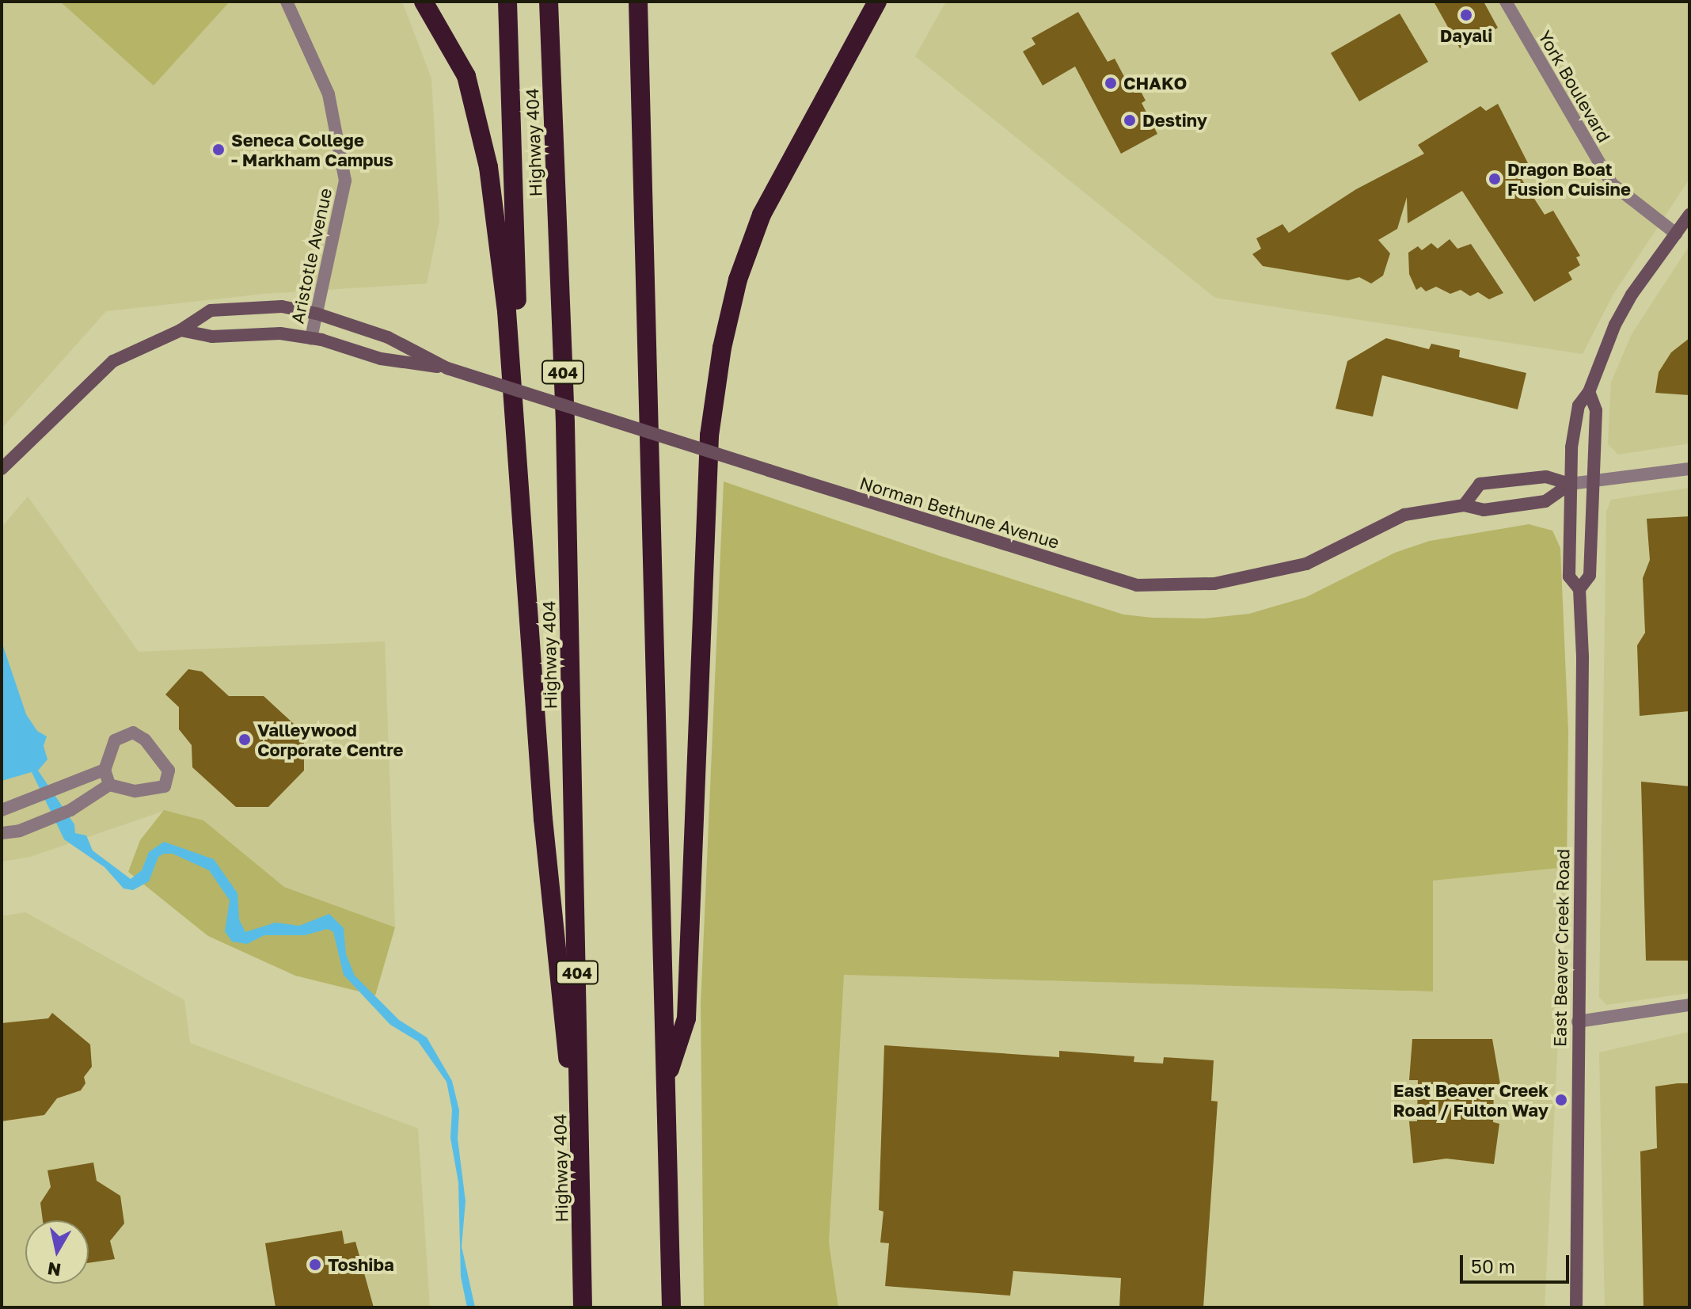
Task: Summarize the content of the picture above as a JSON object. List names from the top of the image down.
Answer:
{
  "streets": {
    "highway": ["Highway 404", "404"],
    "street": [
      "York Boulevard",
      "Aristotle Avenue",
      "Norman Bethune Avenue",
      "East Beaver Creek Road"
    ]
  },
  "crossings": [
    ["York Boulevard", "East Beaver Creek Road"],
    ["Aristotle Avenue", "Norman Bethune Avenue"],
    ["Norman Bethune Avenue", "East Beaver Creek Road"]
  ],
  "places": [
    "Dayali",
    "CHAKO",
    "Destiny",
    "Seneca College - Markham Campus",
    "Dragon Boat Fusion Cuisine",
    "Valleywood Corporate Centre",
    "East Beaver Creek Road / Fulton Way",
    "Toshiba"
  ],
  "scale_bar": "50 m",
  "north": "bottom"
}
